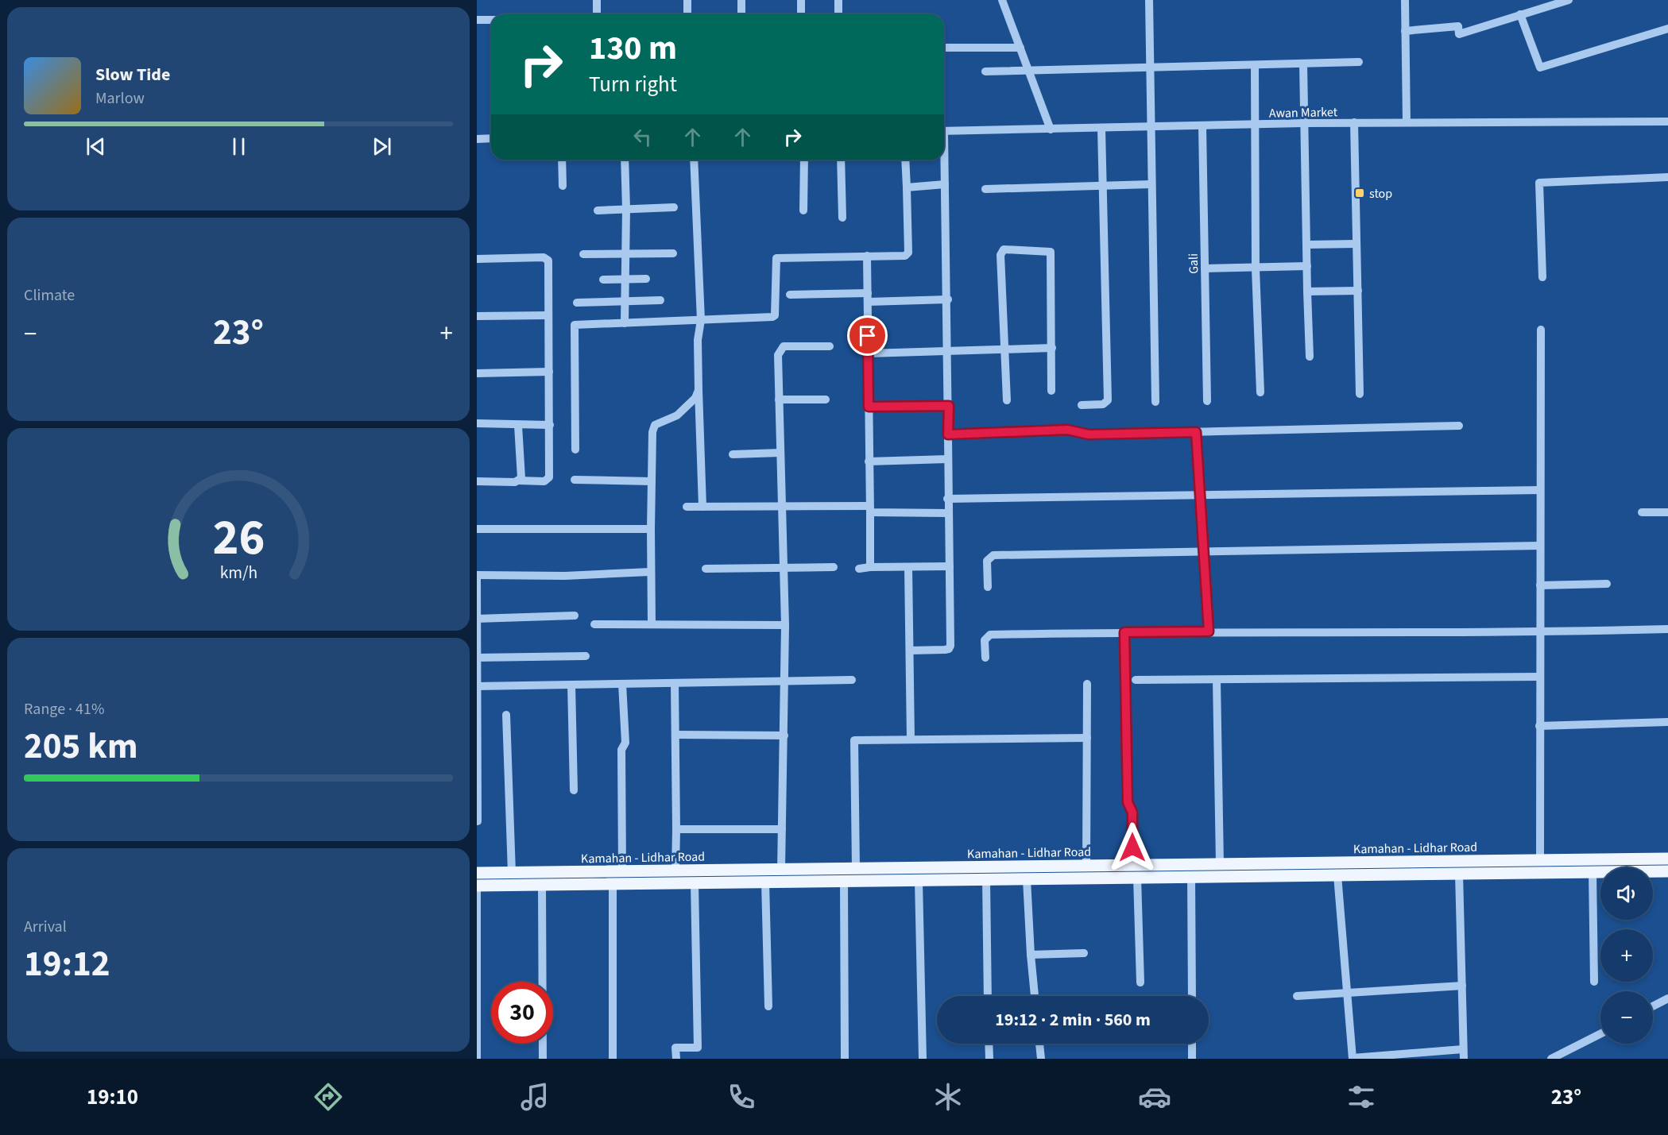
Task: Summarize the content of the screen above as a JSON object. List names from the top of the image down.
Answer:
{
  "streets": {
    "main road": ["Kamahan - Lidhar Road"],
    "street": ["Awan Market", "Gali"]
  },
  "crossings": [
    ["Awan Market", "Gali"]
  ],
  "places": {
    "transit": ["stop"]
  },
  "page": {
    "turn": ["130 m", "Turn right"],
    "song": ["Slow Tide", "Marlow"],
    "tile": [
      "Climate",
      ["Range · 41%", "205 km"],
      ["Arrival", "19:12"]
    ],
    "heat": ["−", "23°", "+"],
    "map_buttons": ["+", "−"],
    "limit": "30",
    "trip": "19:12 · 2 min · 560 m",
    "tabs": ["19:10", "23°"],
    "gauge": ["26", "km/h"]
  }
}
